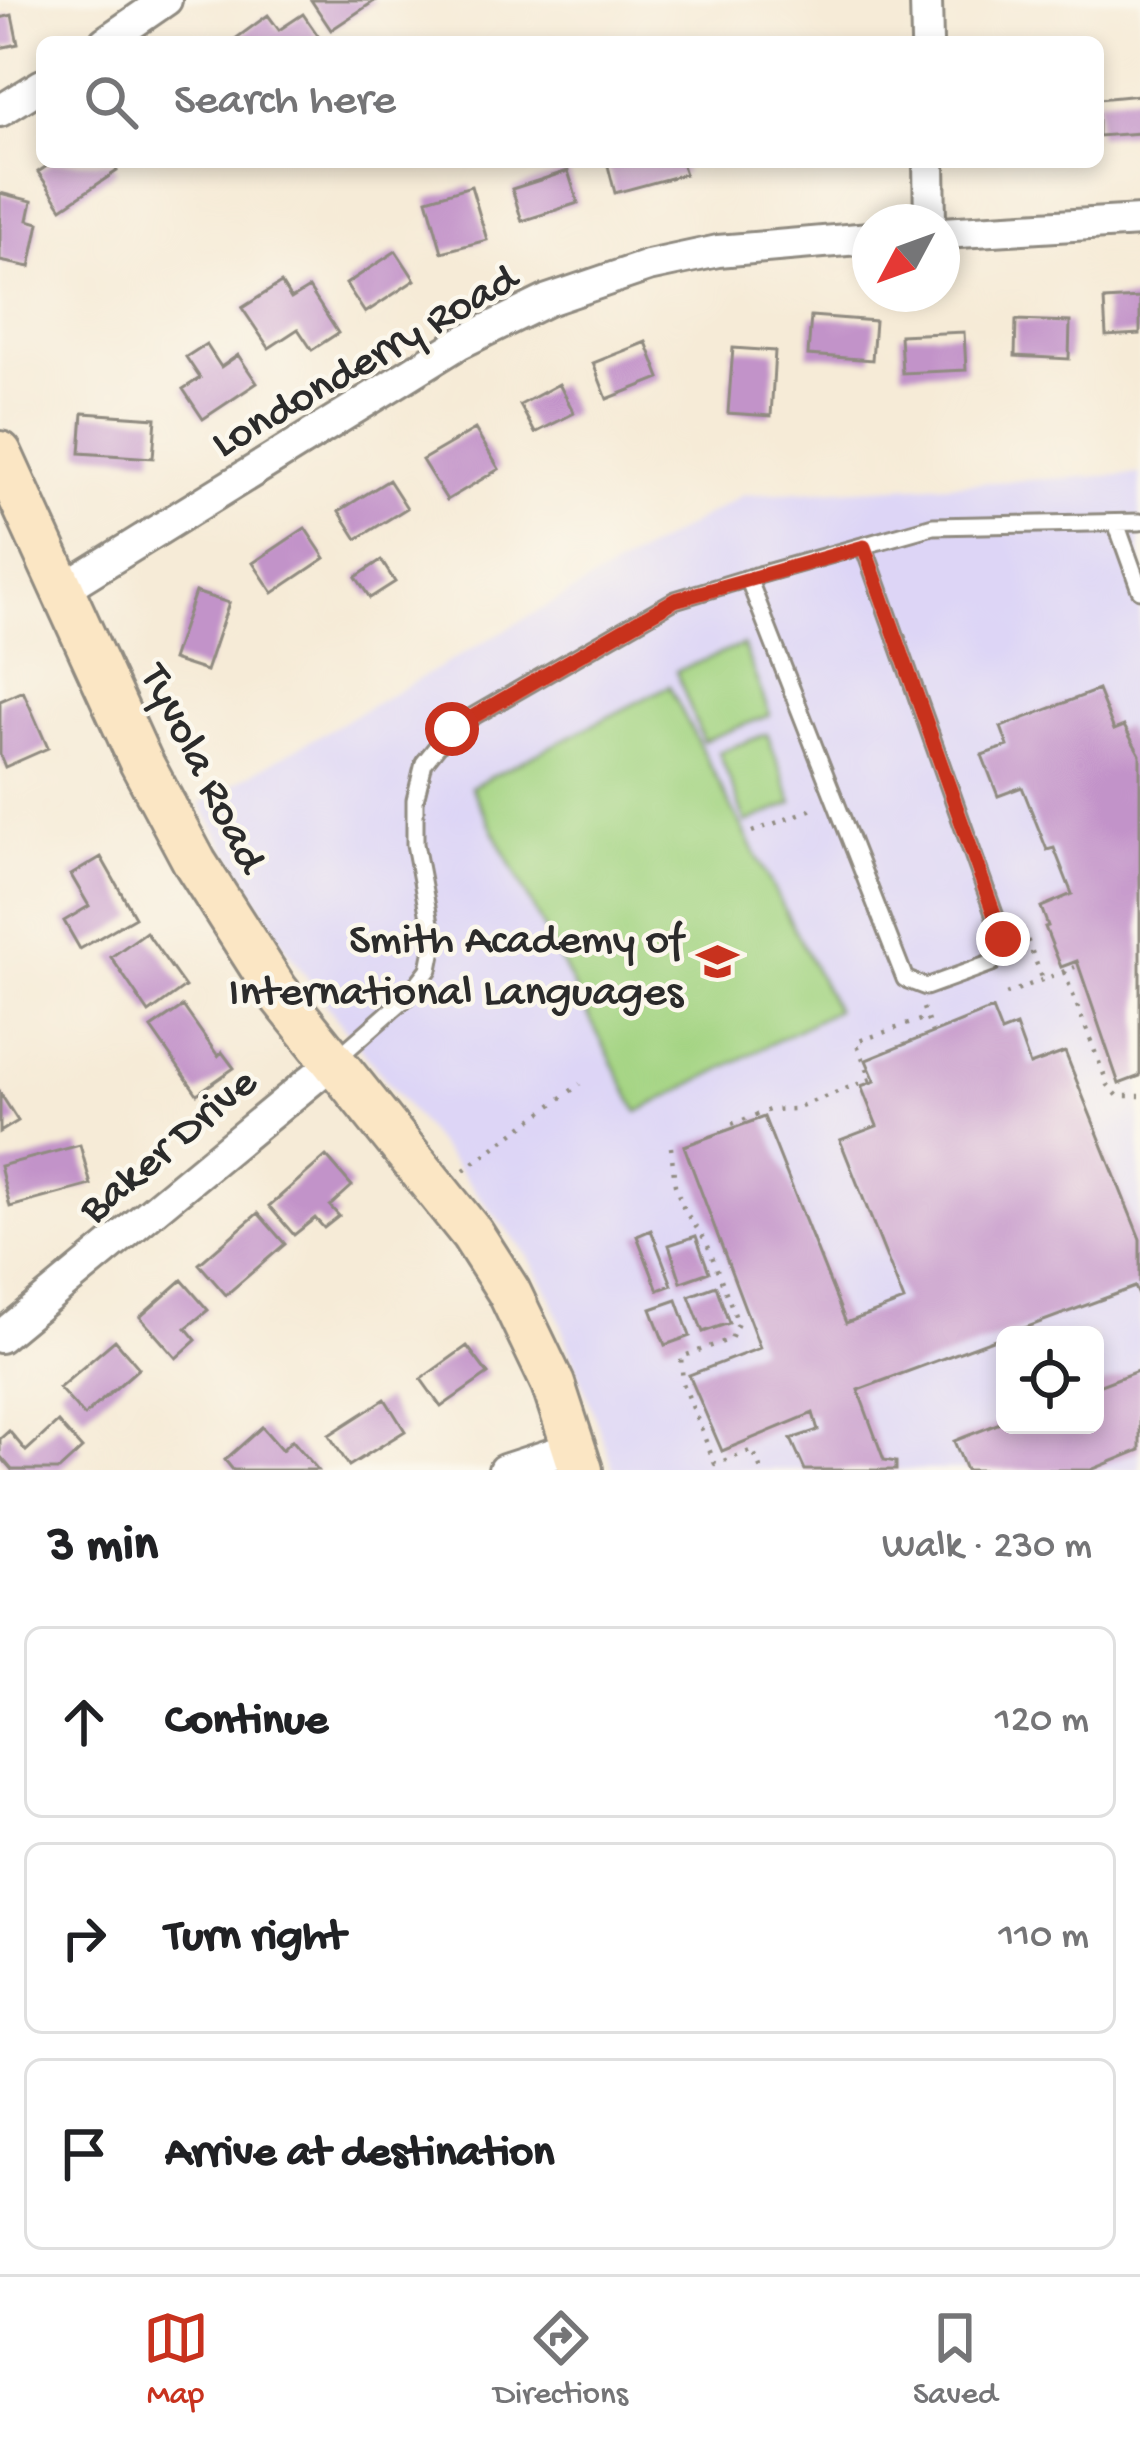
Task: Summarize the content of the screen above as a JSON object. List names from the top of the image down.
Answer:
{
  "streets": {
    "main road": ["Tyvola Road"],
    "street": ["Londonderry Road", "Baker Drive"]
  },
  "crossings": [
    ["Londonderry Road", "Tyvola Road"],
    ["Tyvola Road", "Baker Drive"]
  ],
  "places": {
    "school or university": ["Smith Academy of International Languages"]
  },
  "north": "bottom left",
  "page": {
    "search": "Search here",
    "heading": ["3 min", "Walk · 230 m"],
    "list": [
      ["Continue", "120 m"],
      ["Turn right", "110 m"],
      "Arrive at destination"
    ],
    "nav": ["Map", "Directions", "Saved"]
  }
}
